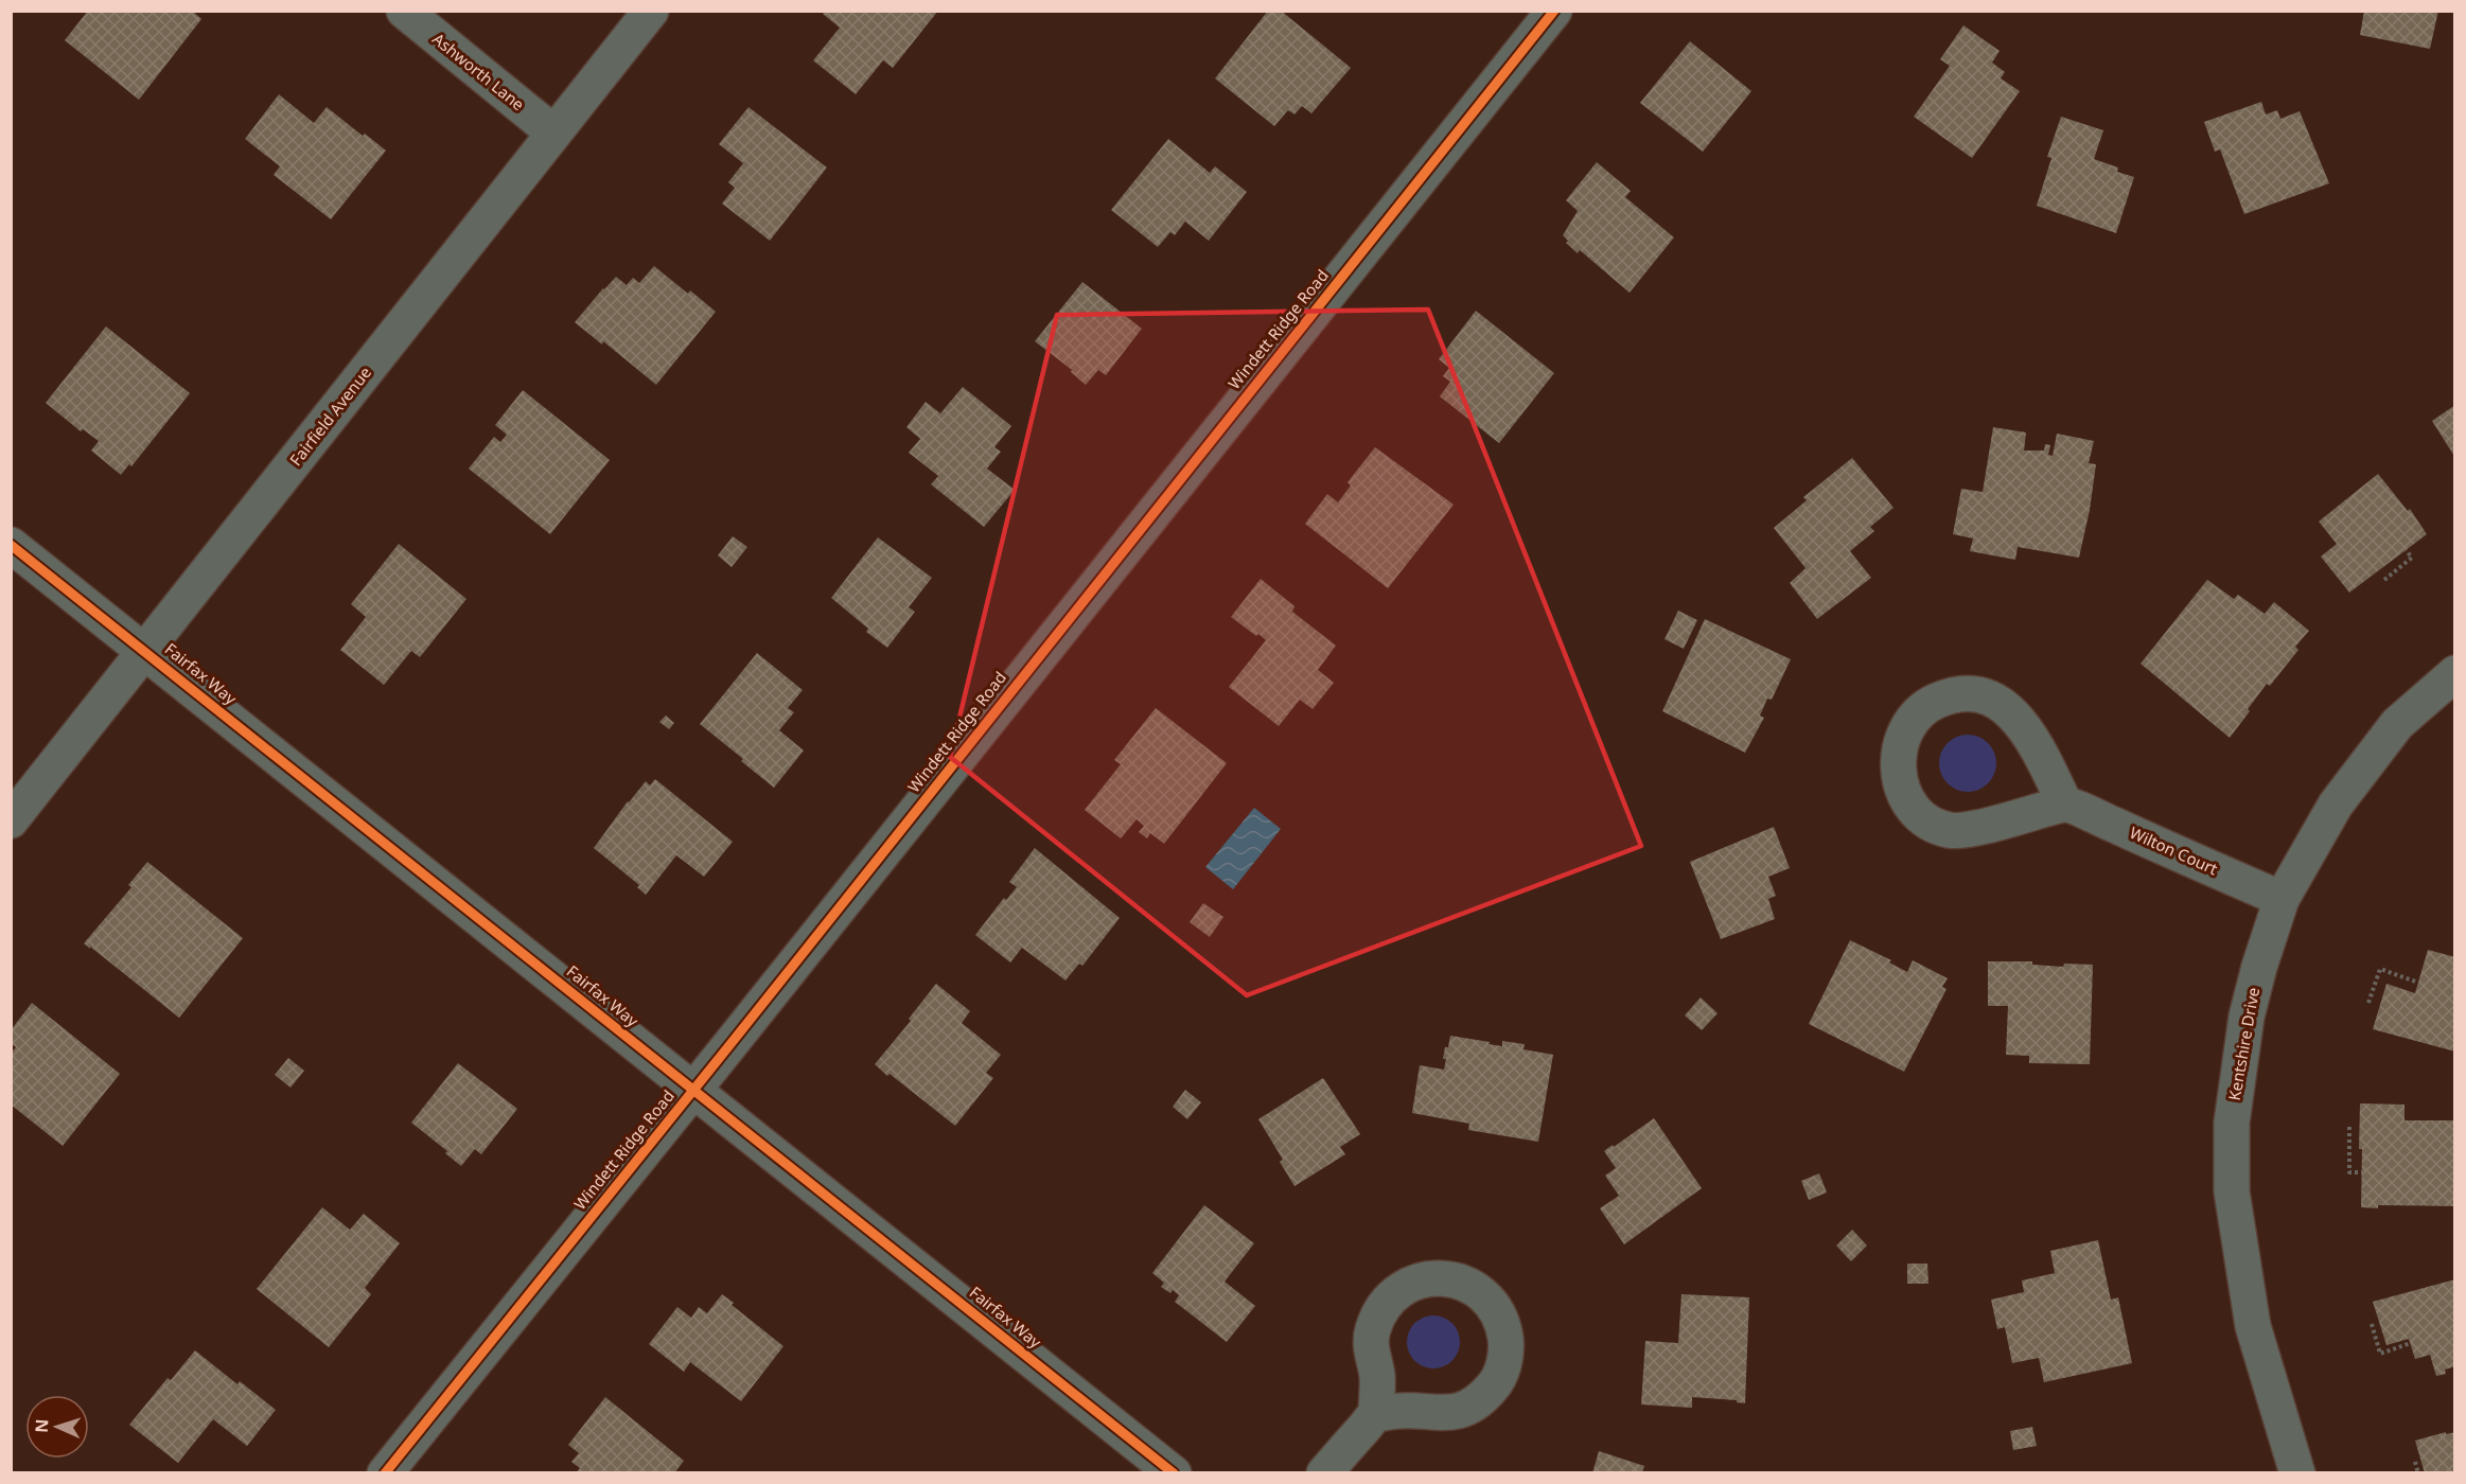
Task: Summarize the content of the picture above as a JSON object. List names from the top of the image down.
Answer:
{
  "streets": {
    "street": [
      "Ashworth Lane",
      "Windett Ridge Road",
      "Fairfield Avenue",
      "Fairfax Way",
      "Wilton Court",
      "Kentshire Drive"
    ]
  },
  "crossings": [
    ["Ashworth Lane", "Fairfield Avenue"],
    ["Windett Ridge Road", "Fairfax Way"],
    ["Fairfield Avenue", "Fairfax Way"],
    ["Wilton Court", "Kentshire Drive"]
  ],
  "north": "left"
}
